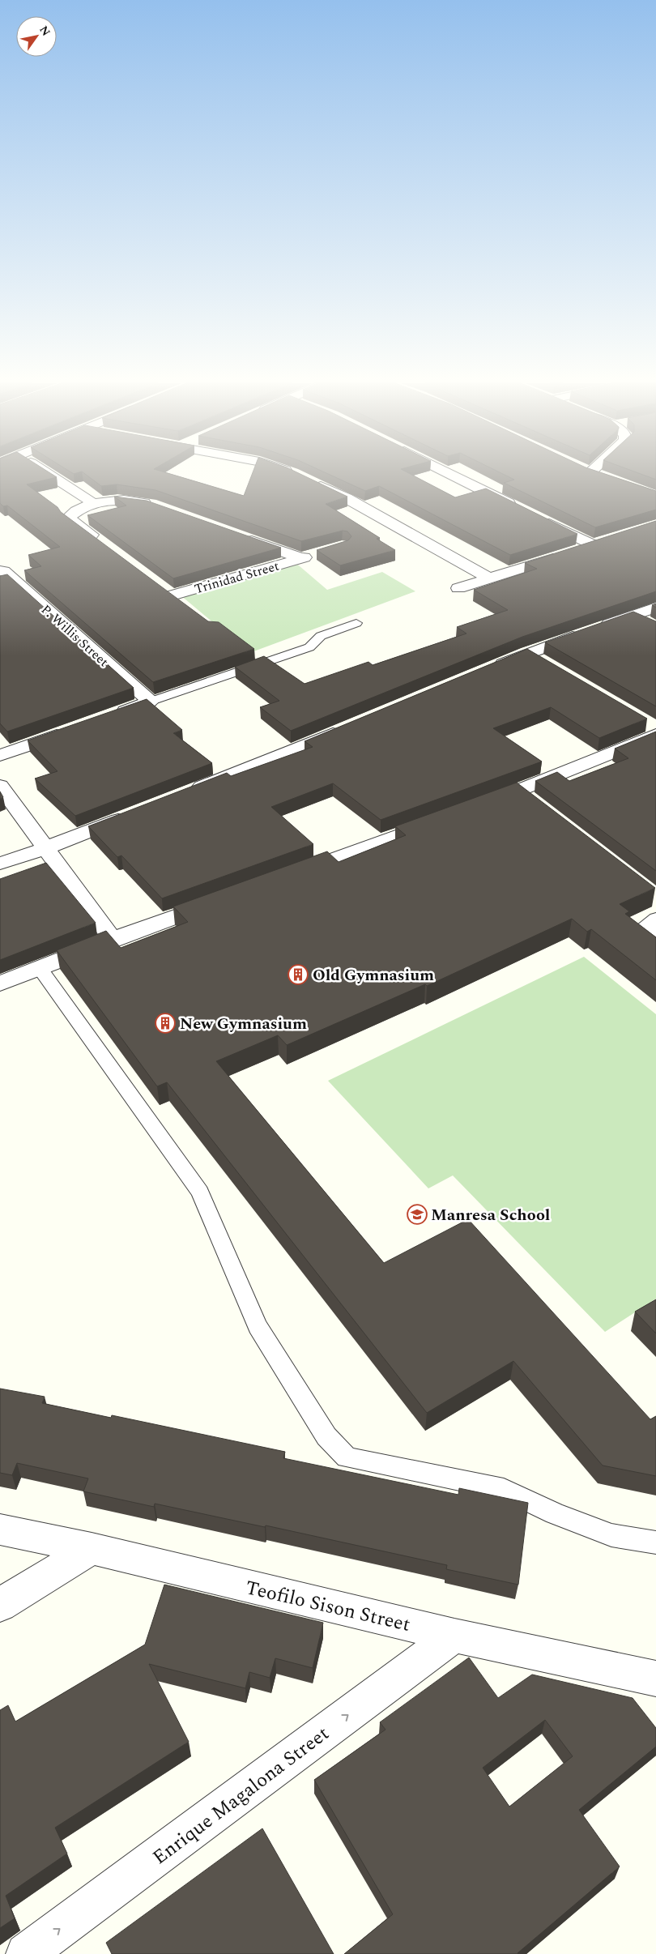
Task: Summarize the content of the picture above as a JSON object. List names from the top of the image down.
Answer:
{
  "streets": {
    "street": [
      "Trinidad Street",
      "P. Willis Street",
      "Teofilo Sison Street",
      "Enrique Magalona Street"
    ]
  },
  "crossings": [
    ["Teofilo Sison Street", "Enrique Magalona Street"]
  ],
  "one_way": ["Enrique Magalona Street"],
  "places": {
    "building": ["Old Gymnasium", "New Gymnasium"],
    "school or university": ["Manresa School"]
  },
  "north": "top right"
}
